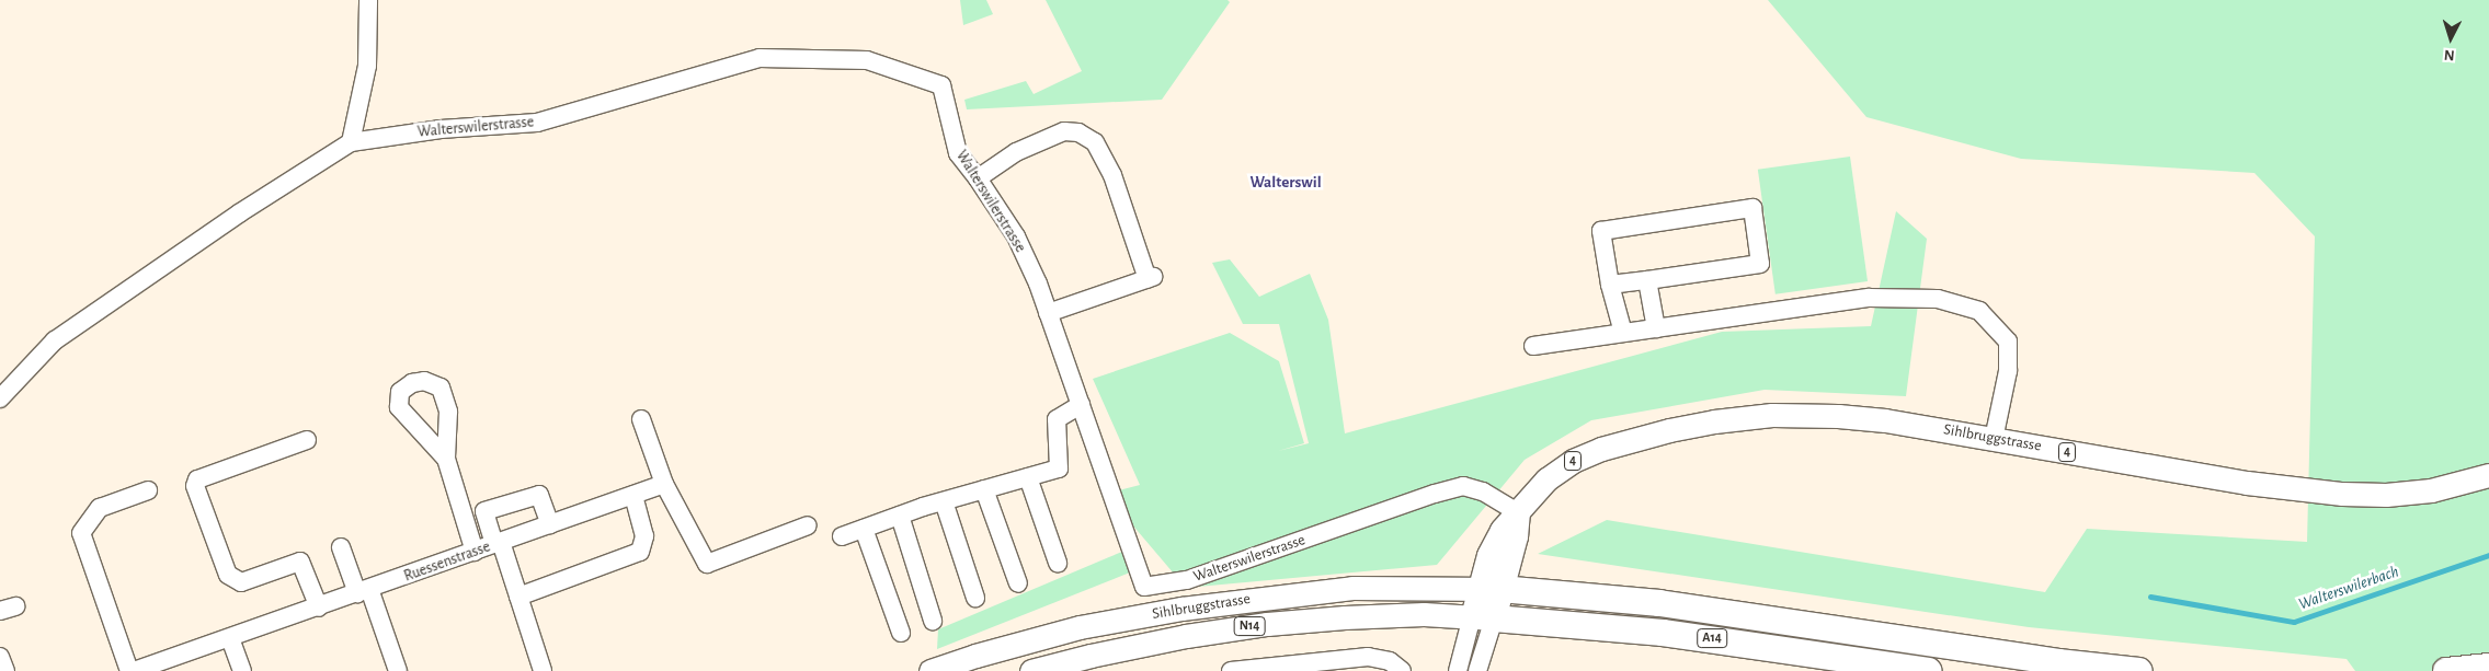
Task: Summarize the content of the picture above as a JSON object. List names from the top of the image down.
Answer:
{
  "streets": {
    "highway": ["A14"],
    "main road": ["Sihlbruggstrasse", "4", "N14"],
    "street": ["Walterswilerstrasse", "Ruessenstrasse"]
  },
  "crossings": [
    ["Walterswilerstrasse", "Sihlbruggstrasse"],
    ["Sihlbruggstrasse", "A14"]
  ],
  "districts": ["Walterswil"],
  "water": ["Walterswilerbach"],
  "north": "bottom"
}
